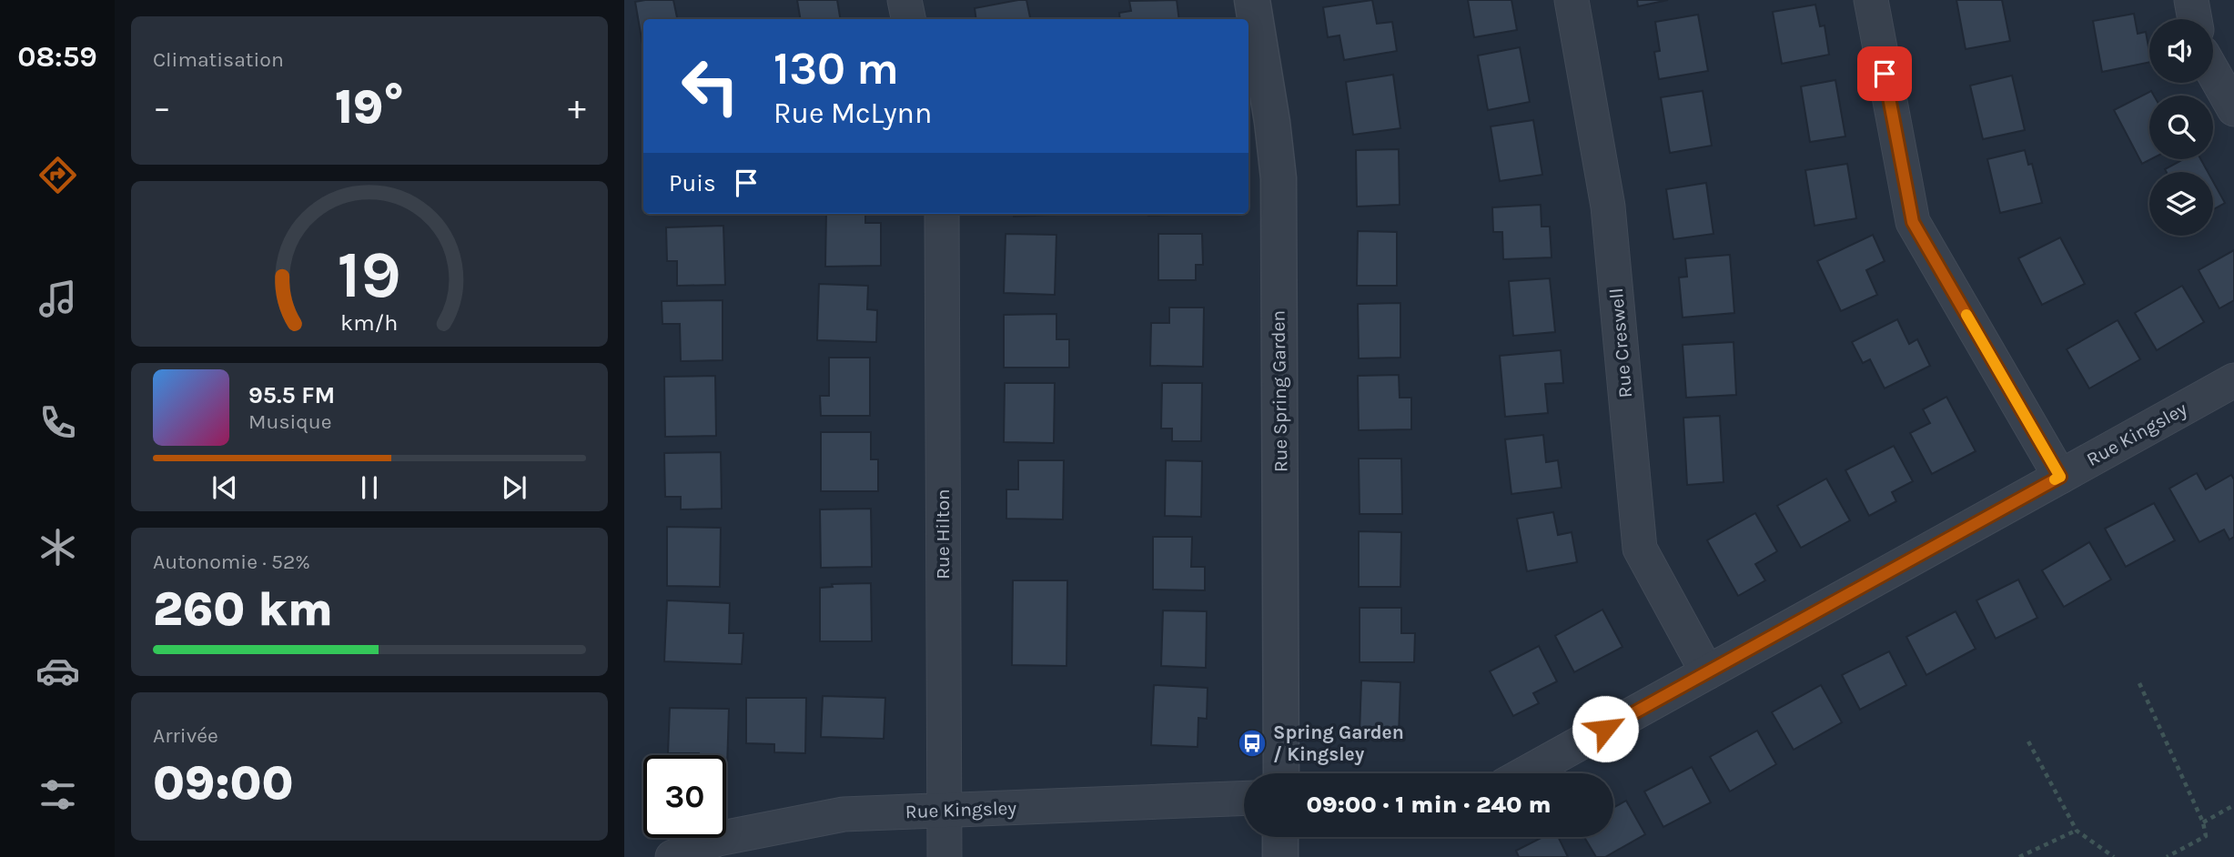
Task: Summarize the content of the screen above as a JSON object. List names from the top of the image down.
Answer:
{
  "streets": {
    "street": [
      "Rue Creswell",
      "Rue Spring Garden",
      "Rue Kingsley",
      "Rue Hilton"
    ]
  },
  "crossings": [
    ["Rue Creswell", "Rue Kingsley"],
    ["Rue Kingsley", "Rue Hilton"]
  ],
  "places": {
    "bus stop": ["Spring Garden / Kingsley"]
  },
  "page": {
    "tabs": "08:59",
    "tile": [
      "Climatisation",
      ["Autonomie · 52%", "260 km"],
      ["Arrivée", "09:00"]
    ],
    "turn": ["130 m", "Rue McLynn"],
    "heat": ["−", "19°", "+"],
    "then": "Puis",
    "song": ["95.5 FM", "Musique"],
    "limit": "30",
    "trip": "09:00 · 1 min · 240 m",
    "gauge": ["19", "km/h"]
  }
}
